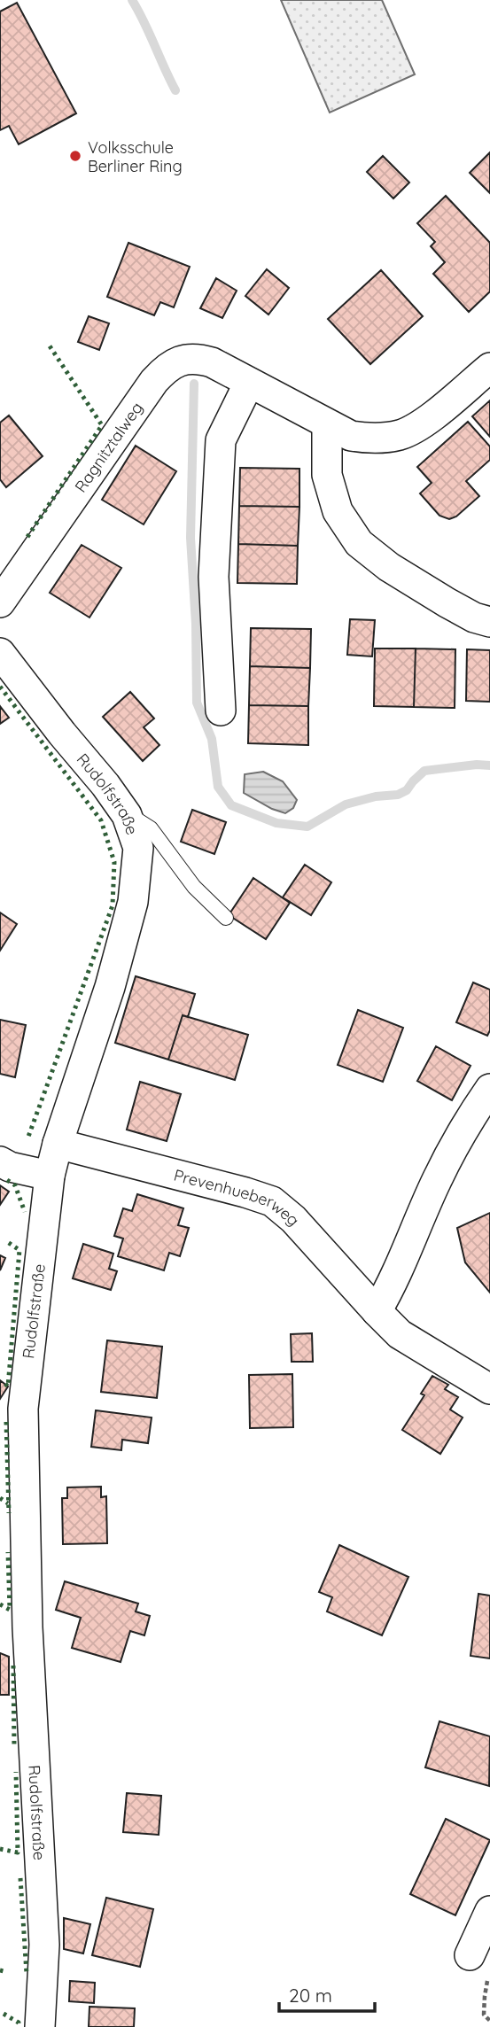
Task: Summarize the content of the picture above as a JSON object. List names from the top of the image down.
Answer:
{
  "streets": {
    "street": ["Ragnitztalweg", "Rudolfstraße", "Prevenhueberweg"]
  },
  "crossings": [
    ["Rudolfstraße", "Prevenhueberweg"]
  ],
  "places": ["Volksschule Berliner Ring"],
  "scale_bar": "20 m"
}
